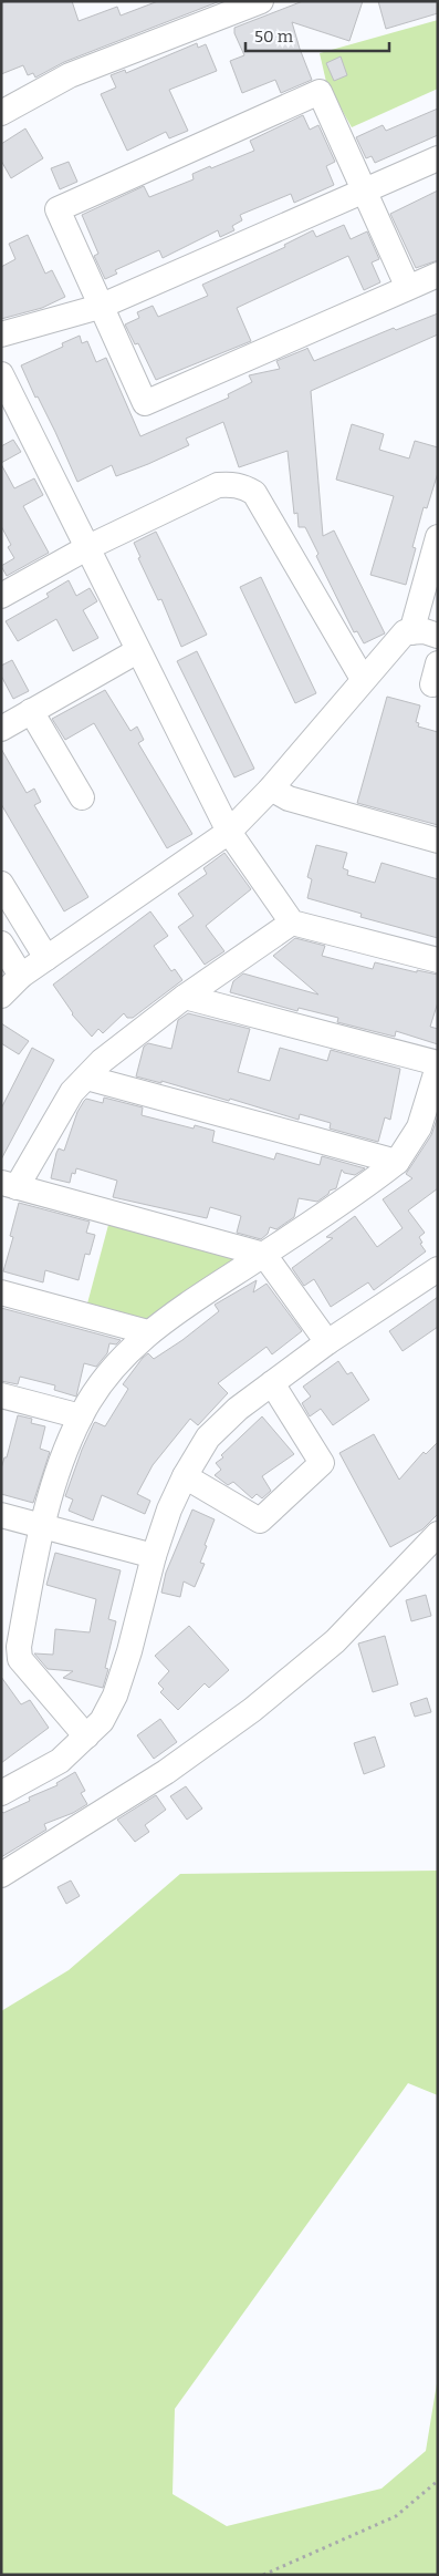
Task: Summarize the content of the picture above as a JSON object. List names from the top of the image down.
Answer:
{
  "scale_bar": "50 m"
}
